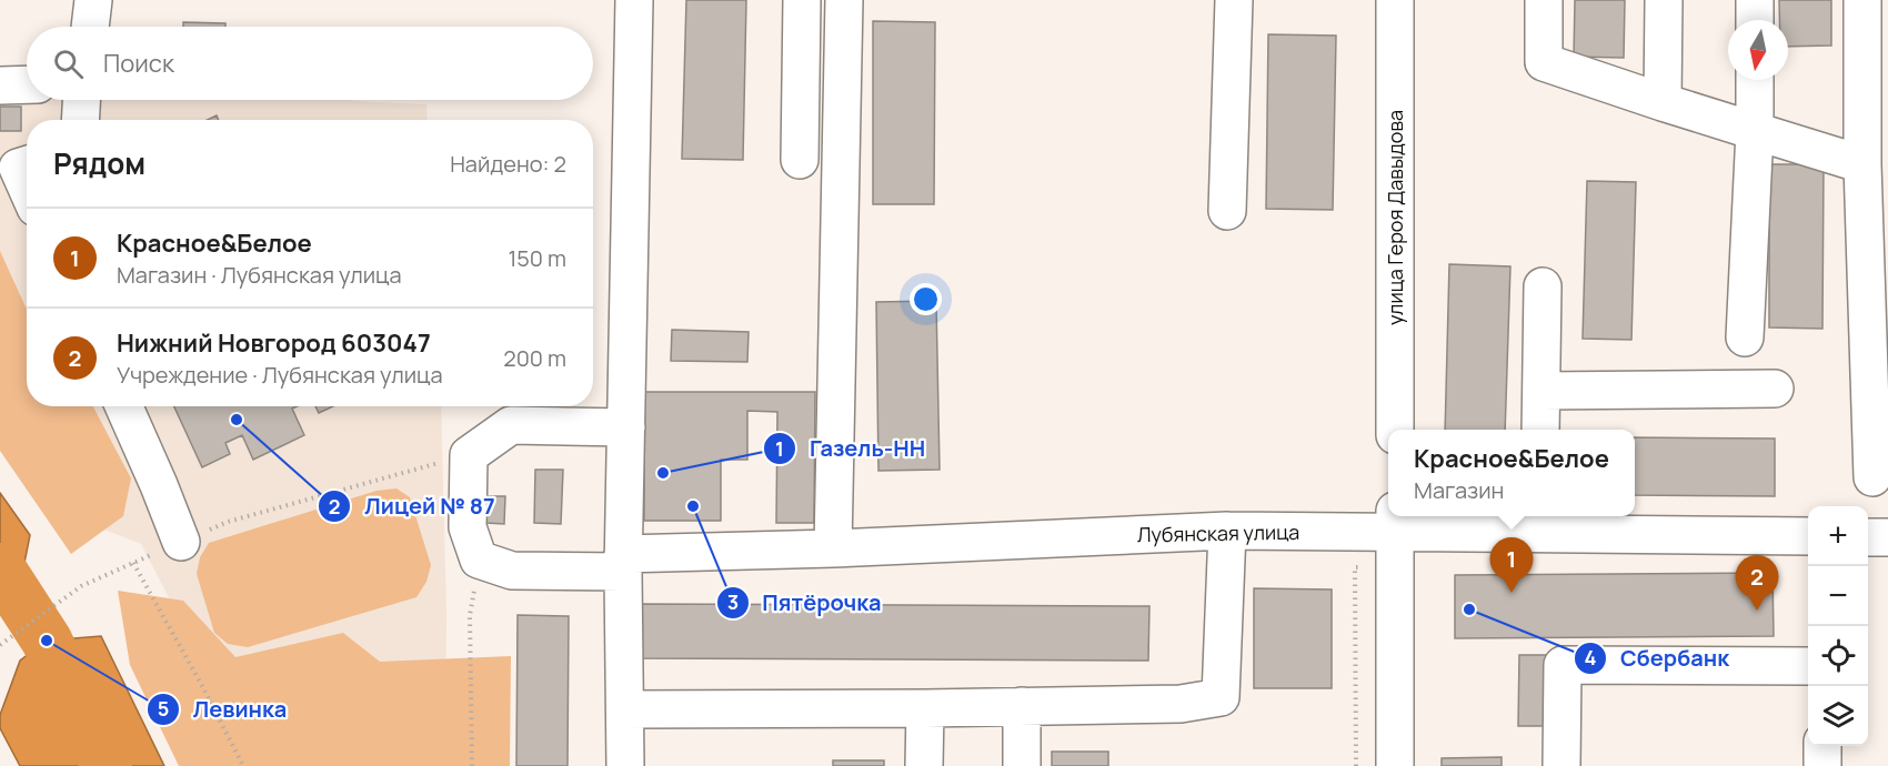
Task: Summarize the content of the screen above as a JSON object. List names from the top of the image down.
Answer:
{
  "streets": {
    "street": ["улица Героя Давыдова", "Лубянская улица"]
  },
  "places": [
    "Лицей № 87",
    "Газель-НН",
    "Пятёрочка",
    "Сбербанк",
    "Левинка"
  ],
  "north": "bottom",
  "page": {
    "search": "Поиск",
    "heading": ["Рядом", "Найдено: 2"],
    "list": [
      {
        "mark": "1",
        "name": "Красное&Белое",
        "note": "Магазин · Лубянская улица",
        "value": "150 m"
      },
      {
        "mark": "2",
        "name": "Нижний Новгород 603047",
        "note": "Учреждение · Лубянская улица",
        "value": "200 m"
      }
    ],
    "popup": ["Красное&Белое", "Магазин"],
    "map_buttons": ["+", "−"],
    "pins": ["1", "2"]
  }
}
